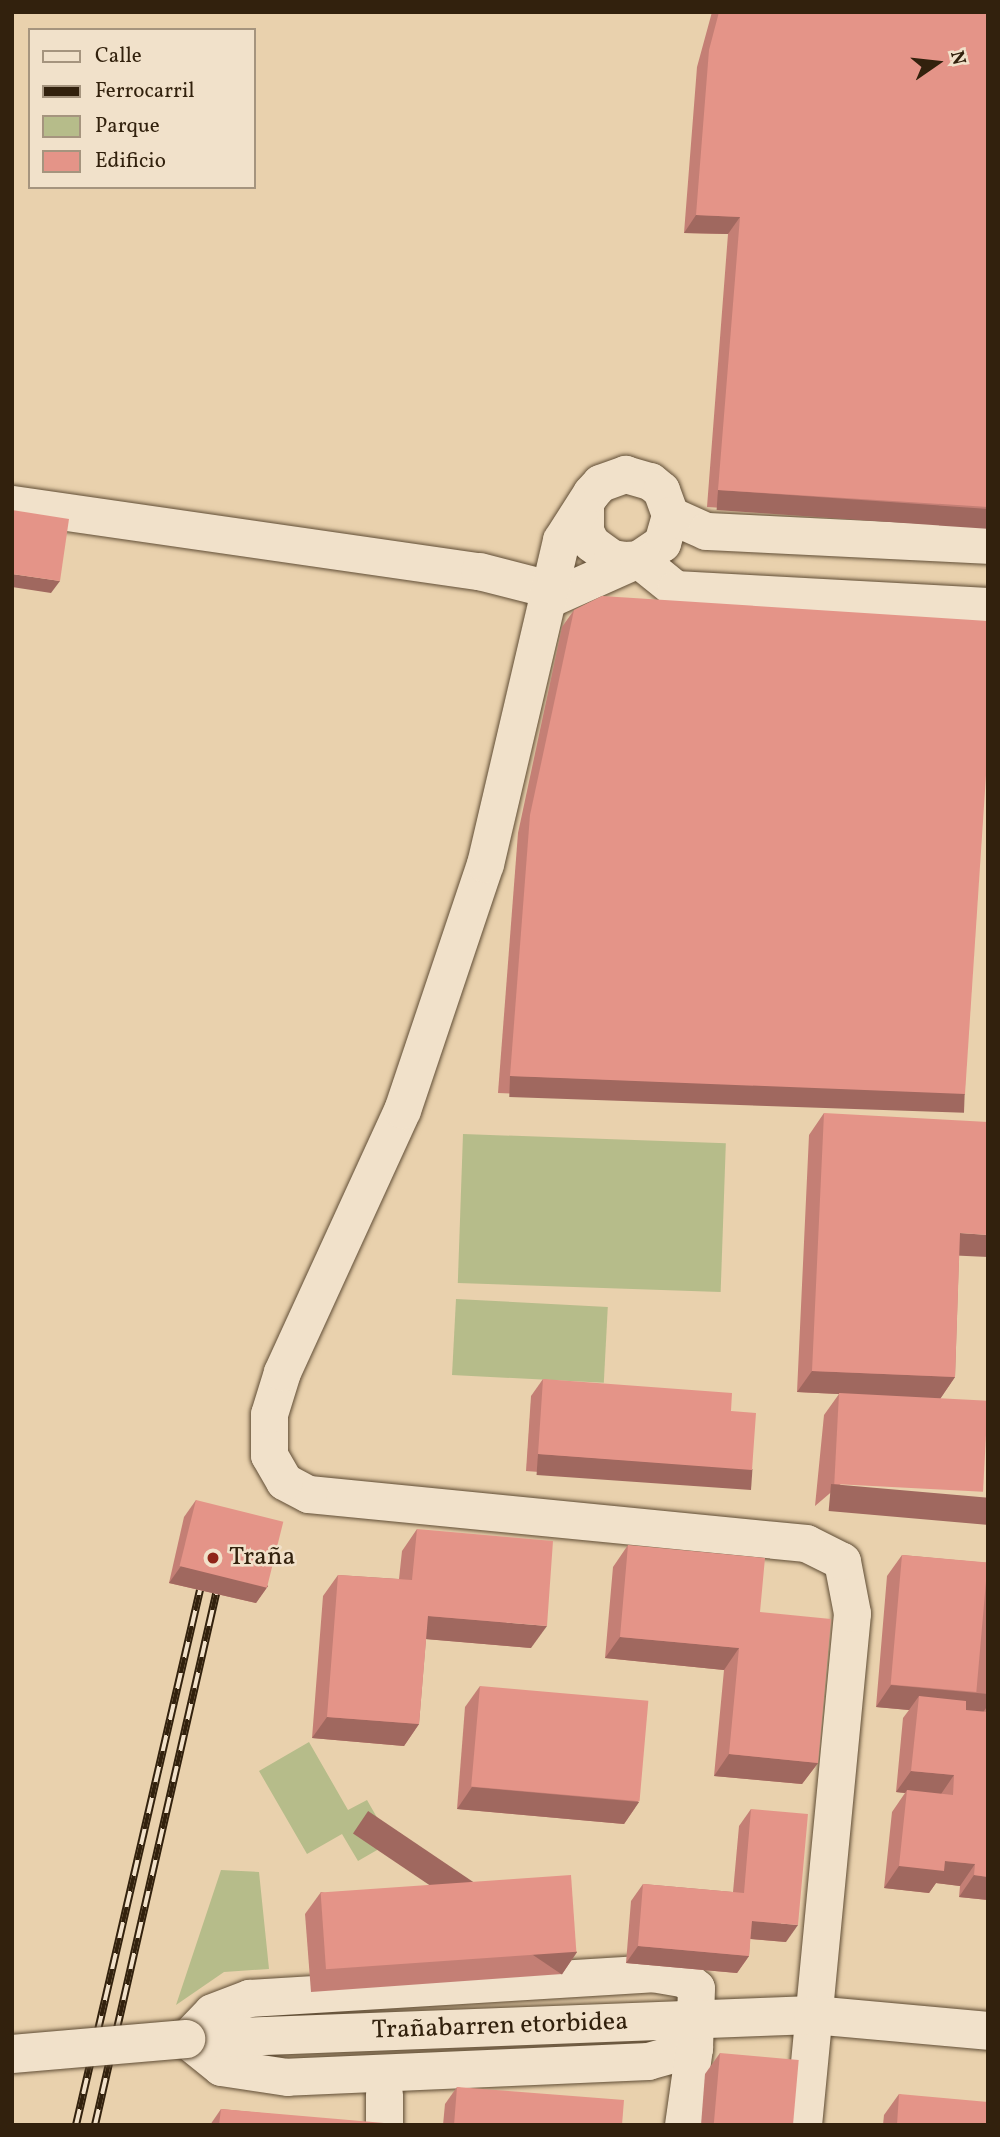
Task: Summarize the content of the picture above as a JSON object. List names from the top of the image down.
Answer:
{
  "streets": {
    "street": ["Trañabarren etorbidea"]
  },
  "places": ["Traña"],
  "legend": [
    "Calle",
    "Ferrocarril",
    "Parque",
    "Edificio"
  ],
  "north": "right"
}
